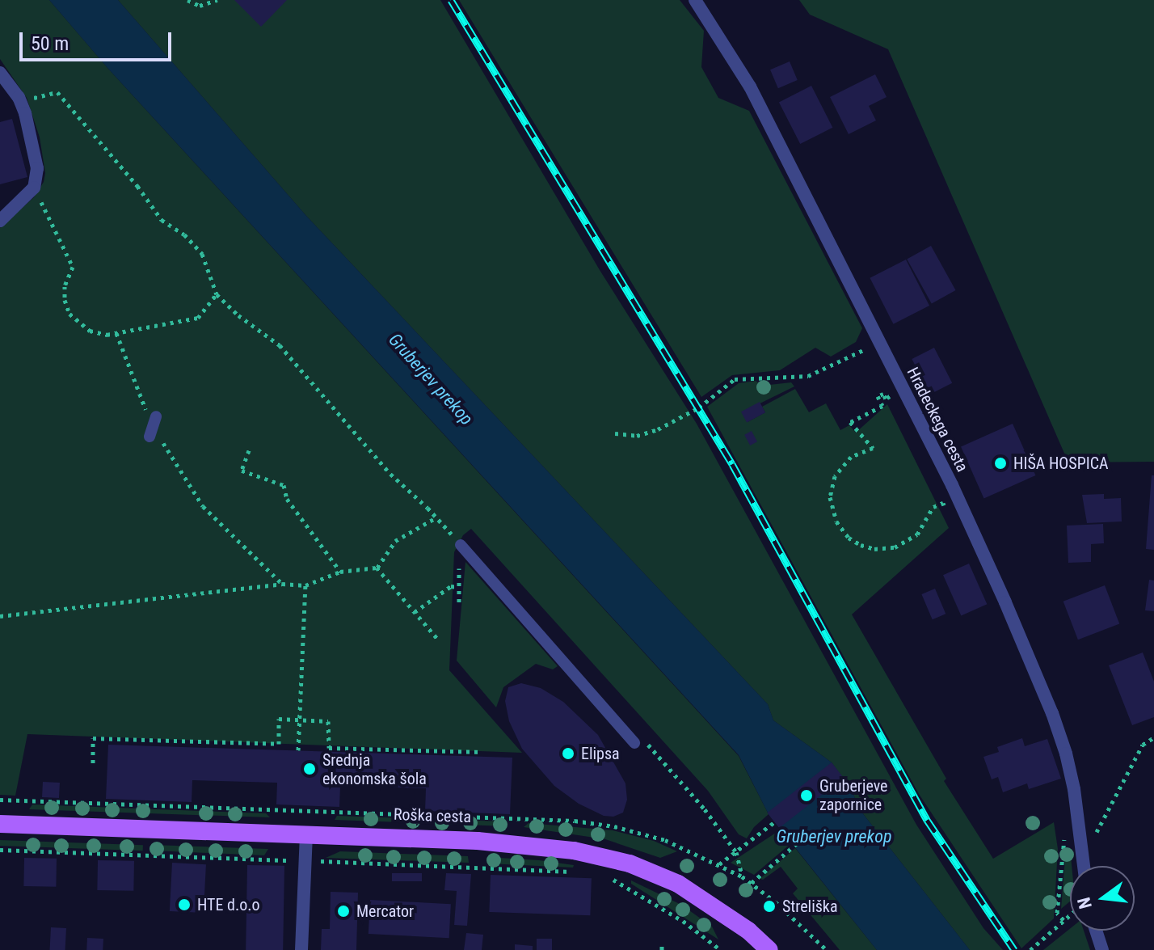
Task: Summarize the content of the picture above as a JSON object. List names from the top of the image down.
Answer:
{
  "streets": {
    "main road": ["Roška cesta"],
    "street": ["Hradeckega cesta"]
  },
  "water": ["Gruberjev prekop"],
  "places": [
    "HIŠA HOSPICA",
    "Elipsa",
    "Srednja ekonomska šola",
    "Gruberjeve zapornice",
    "HTE d.o.o",
    "Streliška",
    "Mercator"
  ],
  "scale_bar": "50 m",
  "north": "left"
}
